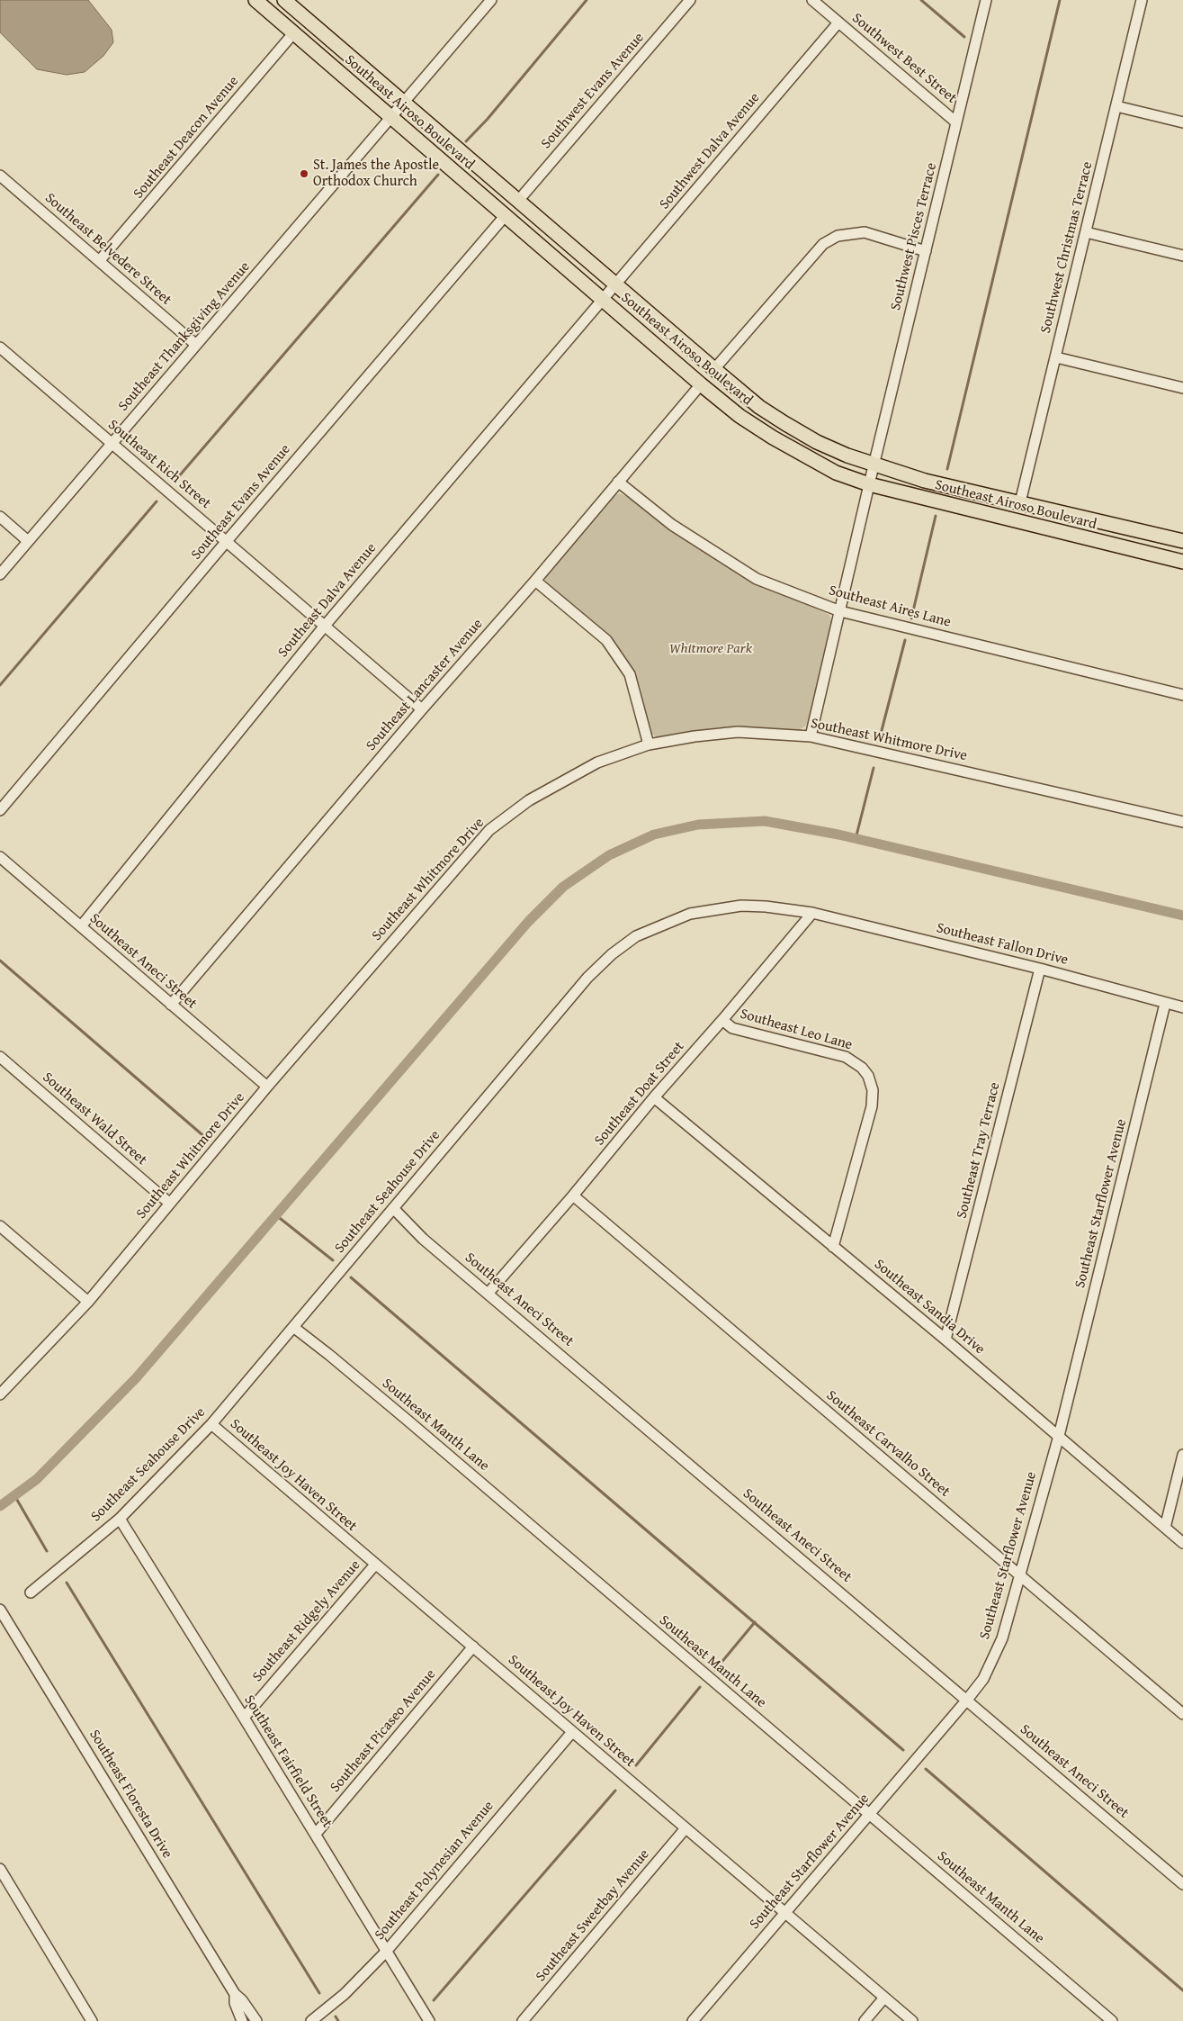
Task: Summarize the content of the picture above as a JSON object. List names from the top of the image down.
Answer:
{
  "streets": {
    "main road": ["Southeast Airoso Boulevard"],
    "street": [
      "Southwest Best Street",
      "Southwest Evans Avenue",
      "Southeast Deacon Avenue",
      "Southwest Dalva Avenue",
      "Southwest Pisces Terrace",
      "Southwest Christmas Terrace",
      "Southeast Belvedere Street",
      "Southeast Thanksgiving Avenue",
      "Southeast Rich Street",
      "Southeast Evans Avenue",
      "Southeast Dalva Avenue",
      "Southeast Aires Lane",
      "Southeast Lancaster Avenue",
      "Southeast Whitmore Drive",
      "Southeast Fallon Drive",
      "Southeast Aneci Street",
      "Southeast Leo Lane",
      "Southeast Doat Street",
      "Southeast Wald Street",
      "Southeast Tray Terrace",
      "Southeast Seahouse Drive",
      "Southeast Starflower Avenue",
      "Southeast Sandia Drive",
      "Southeast Manth Lane",
      "Southeast Carvalho Street",
      "Southeast Joy Haven Street",
      "Southeast Ridgely Avenue",
      "Southeast Picaseo Avenue",
      "Southeast Fairfield Street",
      "Southeast Floresta Drive",
      "Southeast Polynesian Avenue",
      "Southeast Sweetbay Avenue"
    ]
  },
  "crossings": [
    ["Southwest Best Street", "Southwest Dalva Avenue"],
    ["Southwest Best Street", "Southwest Pisces Terrace"],
    ["Southwest Evans Avenue", "Southeast Airoso Boulevard"],
    ["Southeast Airoso Boulevard", "Southeast Deacon Avenue"],
    ["Southeast Airoso Boulevard", "Southwest Dalva Avenue"],
    ["Southeast Airoso Boulevard", "Southwest Pisces Terrace"],
    ["Southeast Airoso Boulevard", "Southwest Christmas Terrace"],
    ["Southeast Airoso Boulevard", "Southeast Thanksgiving Avenue"],
    ["Southeast Airoso Boulevard", "Southeast Evans Avenue"],
    ["Southeast Airoso Boulevard", "Southeast Dalva Avenue"],
    ["Southeast Airoso Boulevard", "Southeast Lancaster Avenue"],
    ["Southeast Deacon Avenue", "Southeast Belvedere Street"],
    ["Southwest Dalva Avenue", "Southeast Dalva Avenue"],
    ["Southwest Pisces Terrace", "Southeast Aires Lane"],
    ["Southwest Pisces Terrace", "Southeast Whitmore Drive"],
    ["Southeast Belvedere Street", "Southeast Thanksgiving Avenue"],
    ["Southeast Thanksgiving Avenue", "Southeast Rich Street"],
    ["Southeast Rich Street", "Southeast Evans Avenue"],
    ["Southeast Rich Street", "Southeast Dalva Avenue"],
    ["Southeast Rich Street", "Southeast Lancaster Avenue"],
    ["Southeast Dalva Avenue", "Southeast Aneci Street"],
    ["Southeast Aires Lane", "Southeast Lancaster Avenue"],
    ["Southeast Lancaster Avenue", "Southeast Aneci Street"],
    ["Southeast Whitmore Drive", "Southeast Aneci Street"],
    ["Southeast Whitmore Drive", "Southeast Wald Street"],
    ["Southeast Fallon Drive", "Southeast Doat Street"],
    ["Southeast Fallon Drive", "Southeast Tray Terrace"],
    ["Southeast Fallon Drive", "Southeast Seahouse Drive"],
    ["Southeast Fallon Drive", "Southeast Starflower Avenue"],
    ["Southeast Aneci Street", "Southeast Doat Street"],
    ["Southeast Aneci Street", "Southeast Seahouse Drive"],
    ["Southeast Aneci Street", "Southeast Starflower Avenue"],
    ["Southeast Leo Lane", "Southeast Doat Street"],
    ["Southeast Leo Lane", "Southeast Sandia Drive"],
    ["Southeast Doat Street", "Southeast Seahouse Drive"],
    ["Southeast Doat Street", "Southeast Sandia Drive"],
    ["Southeast Doat Street", "Southeast Carvalho Street"],
    ["Southeast Tray Terrace", "Southeast Sandia Drive"],
    ["Southeast Seahouse Drive", "Southeast Manth Lane"],
    ["Southeast Seahouse Drive", "Southeast Joy Haven Street"],
    ["Southeast Seahouse Drive", "Southeast Fairfield Street"],
    ["Southeast Starflower Avenue", "Southeast Sandia Drive"],
    ["Southeast Starflower Avenue", "Southeast Manth Lane"],
    ["Southeast Starflower Avenue", "Southeast Carvalho Street"],
    ["Southeast Starflower Avenue", "Southeast Joy Haven Street"],
    ["Southeast Joy Haven Street", "Southeast Ridgely Avenue"],
    ["Southeast Joy Haven Street", "Southeast Picaseo Avenue"],
    ["Southeast Joy Haven Street", "Southeast Polynesian Avenue"],
    ["Southeast Joy Haven Street", "Southeast Sweetbay Avenue"],
    ["Southeast Ridgely Avenue", "Southeast Fairfield Street"],
    ["Southeast Picaseo Avenue", "Southeast Fairfield Street"],
    ["Southeast Fairfield Street", "Southeast Polynesian Avenue"]
  ],
  "parks": ["Whitmore Park"],
  "places": ["St. James the Apostle Orthodox Church"]
}
